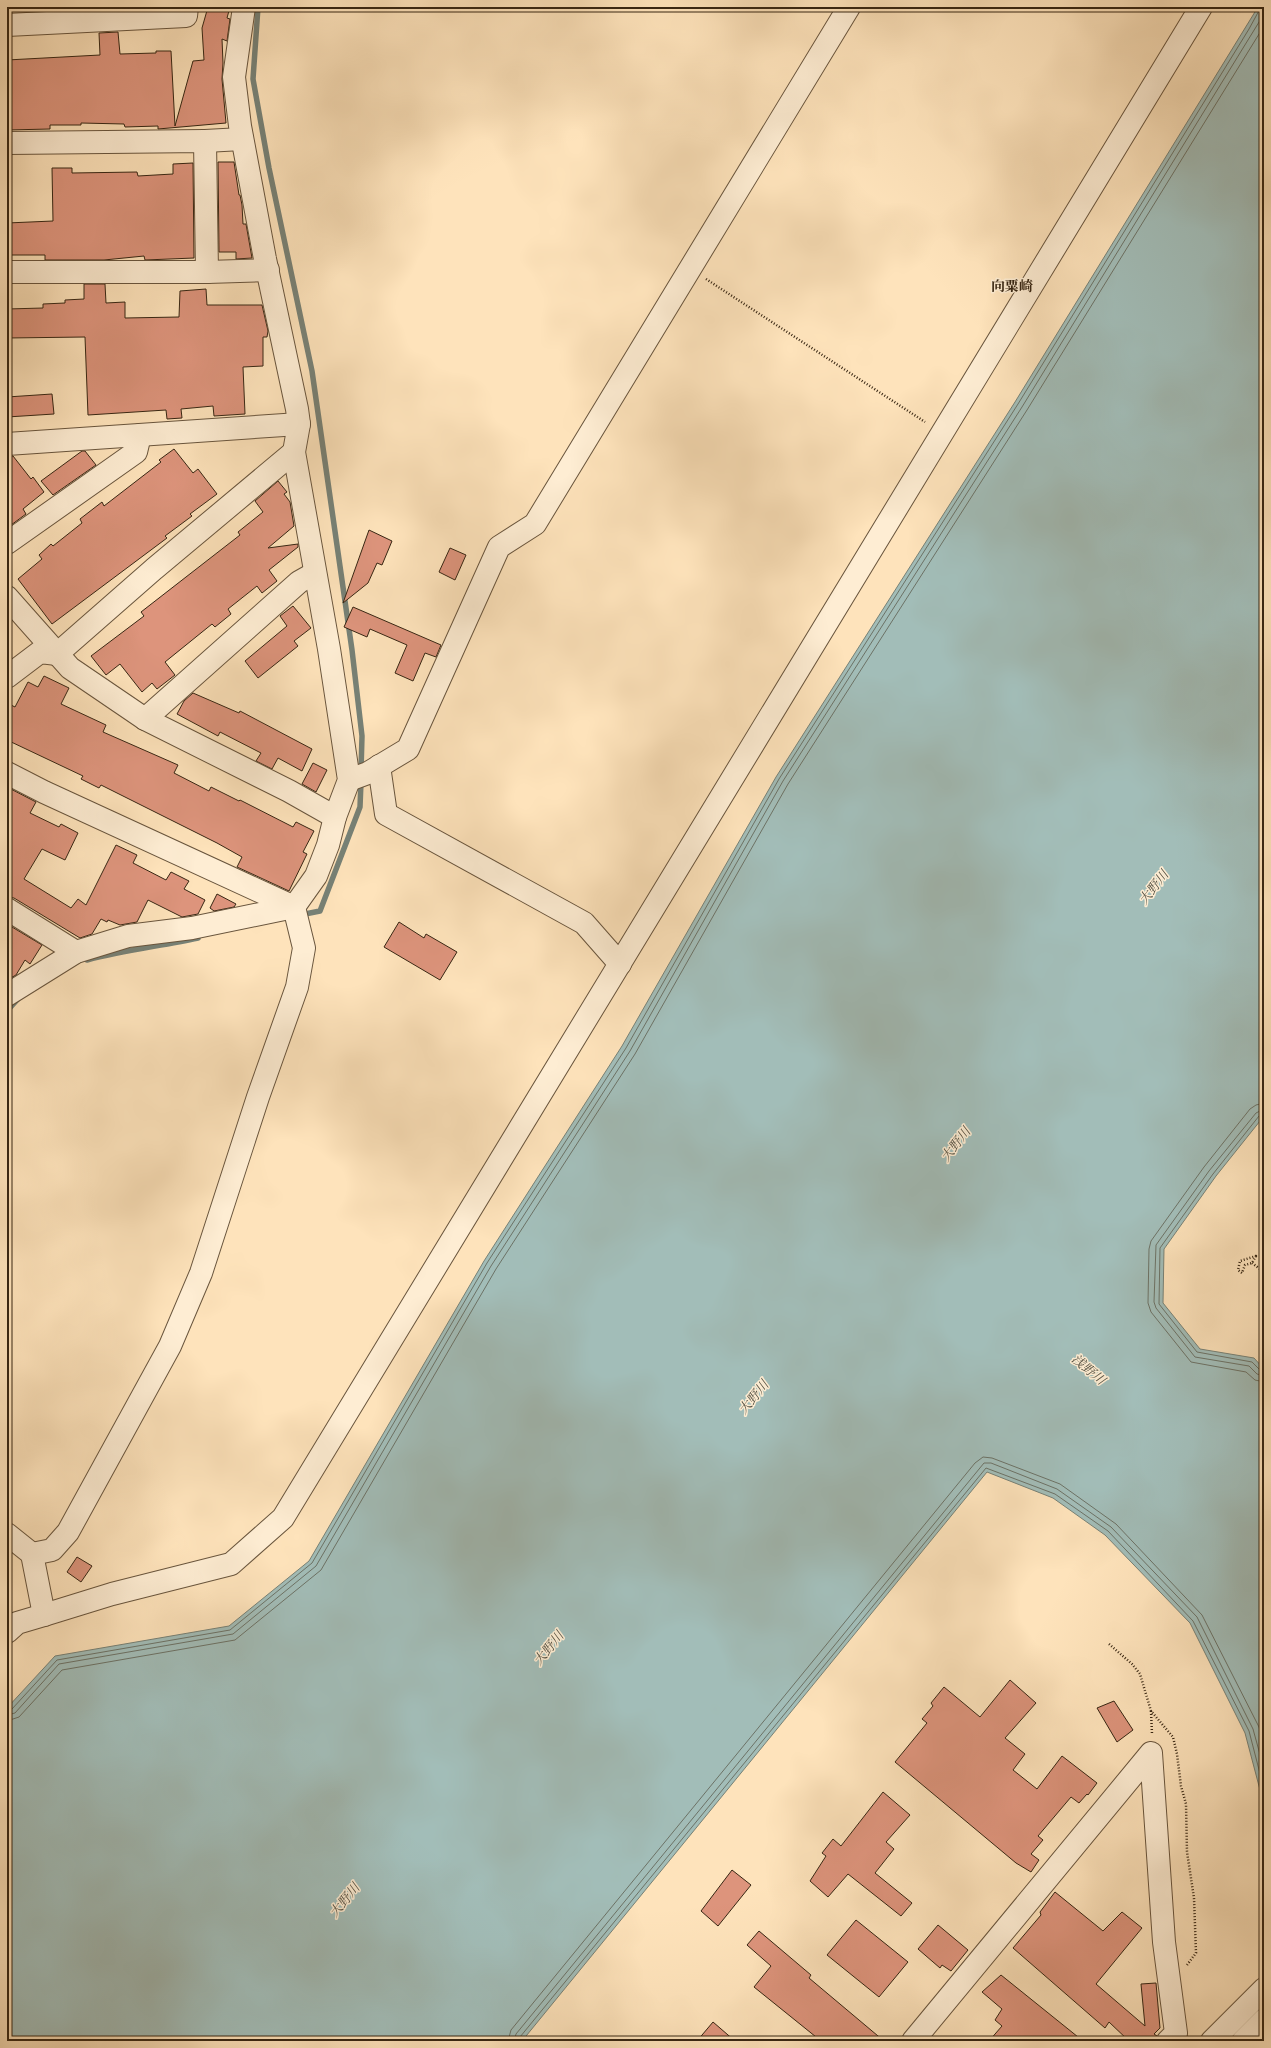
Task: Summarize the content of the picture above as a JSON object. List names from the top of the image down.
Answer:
{
  "districts": ["向粟崎"],
  "water": ["大野川", "浅野川"]
}
